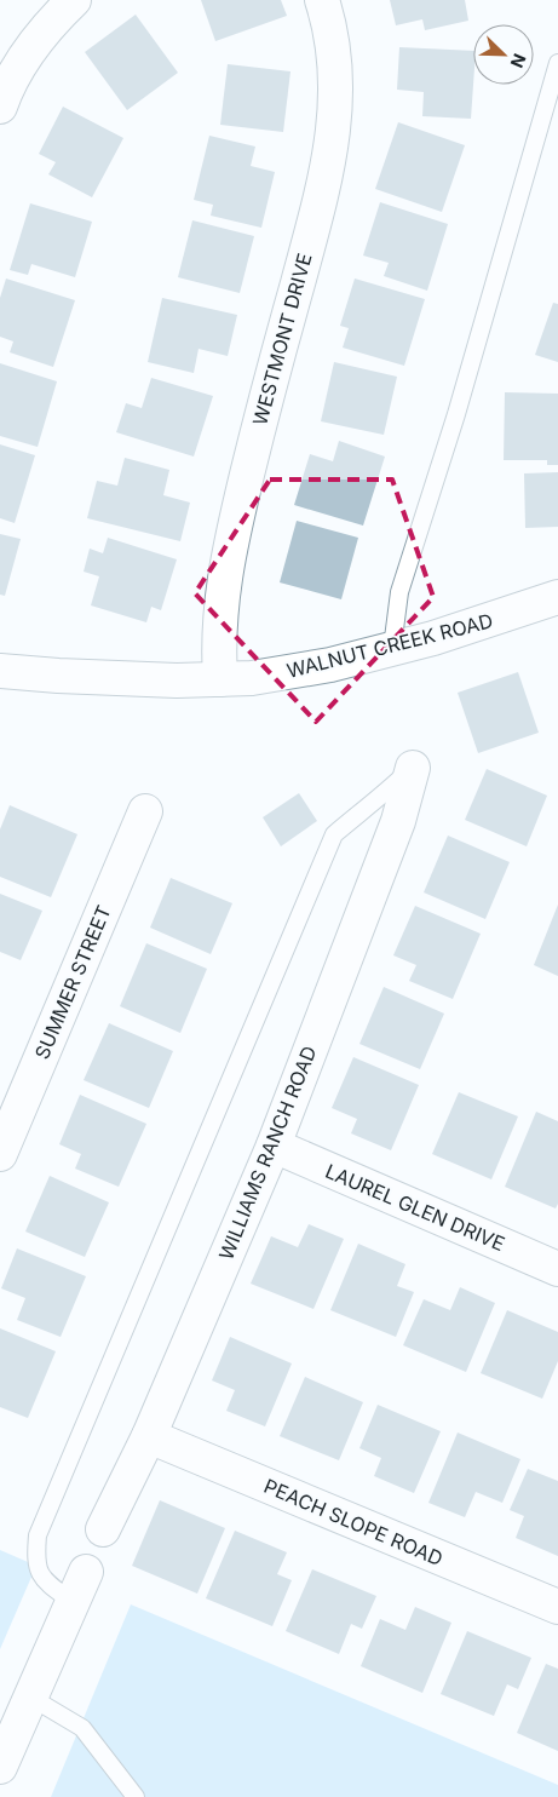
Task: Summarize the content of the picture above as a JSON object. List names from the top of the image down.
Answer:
{
  "streets": {
    "street": [
      "WESTMONT DRIVE",
      "WALNUT CREEK ROAD",
      "SUMMER STREET",
      "WILLIAMS RANCH ROAD",
      "LAUREL GLEN DRIVE",
      "PEACH SLOPE ROAD"
    ]
  },
  "crossings": [
    ["WESTMONT DRIVE", "WALNUT CREEK ROAD"],
    ["WILLIAMS RANCH ROAD", "LAUREL GLEN DRIVE"],
    ["WILLIAMS RANCH ROAD", "PEACH SLOPE ROAD"]
  ],
  "north": "bottom right"
}
